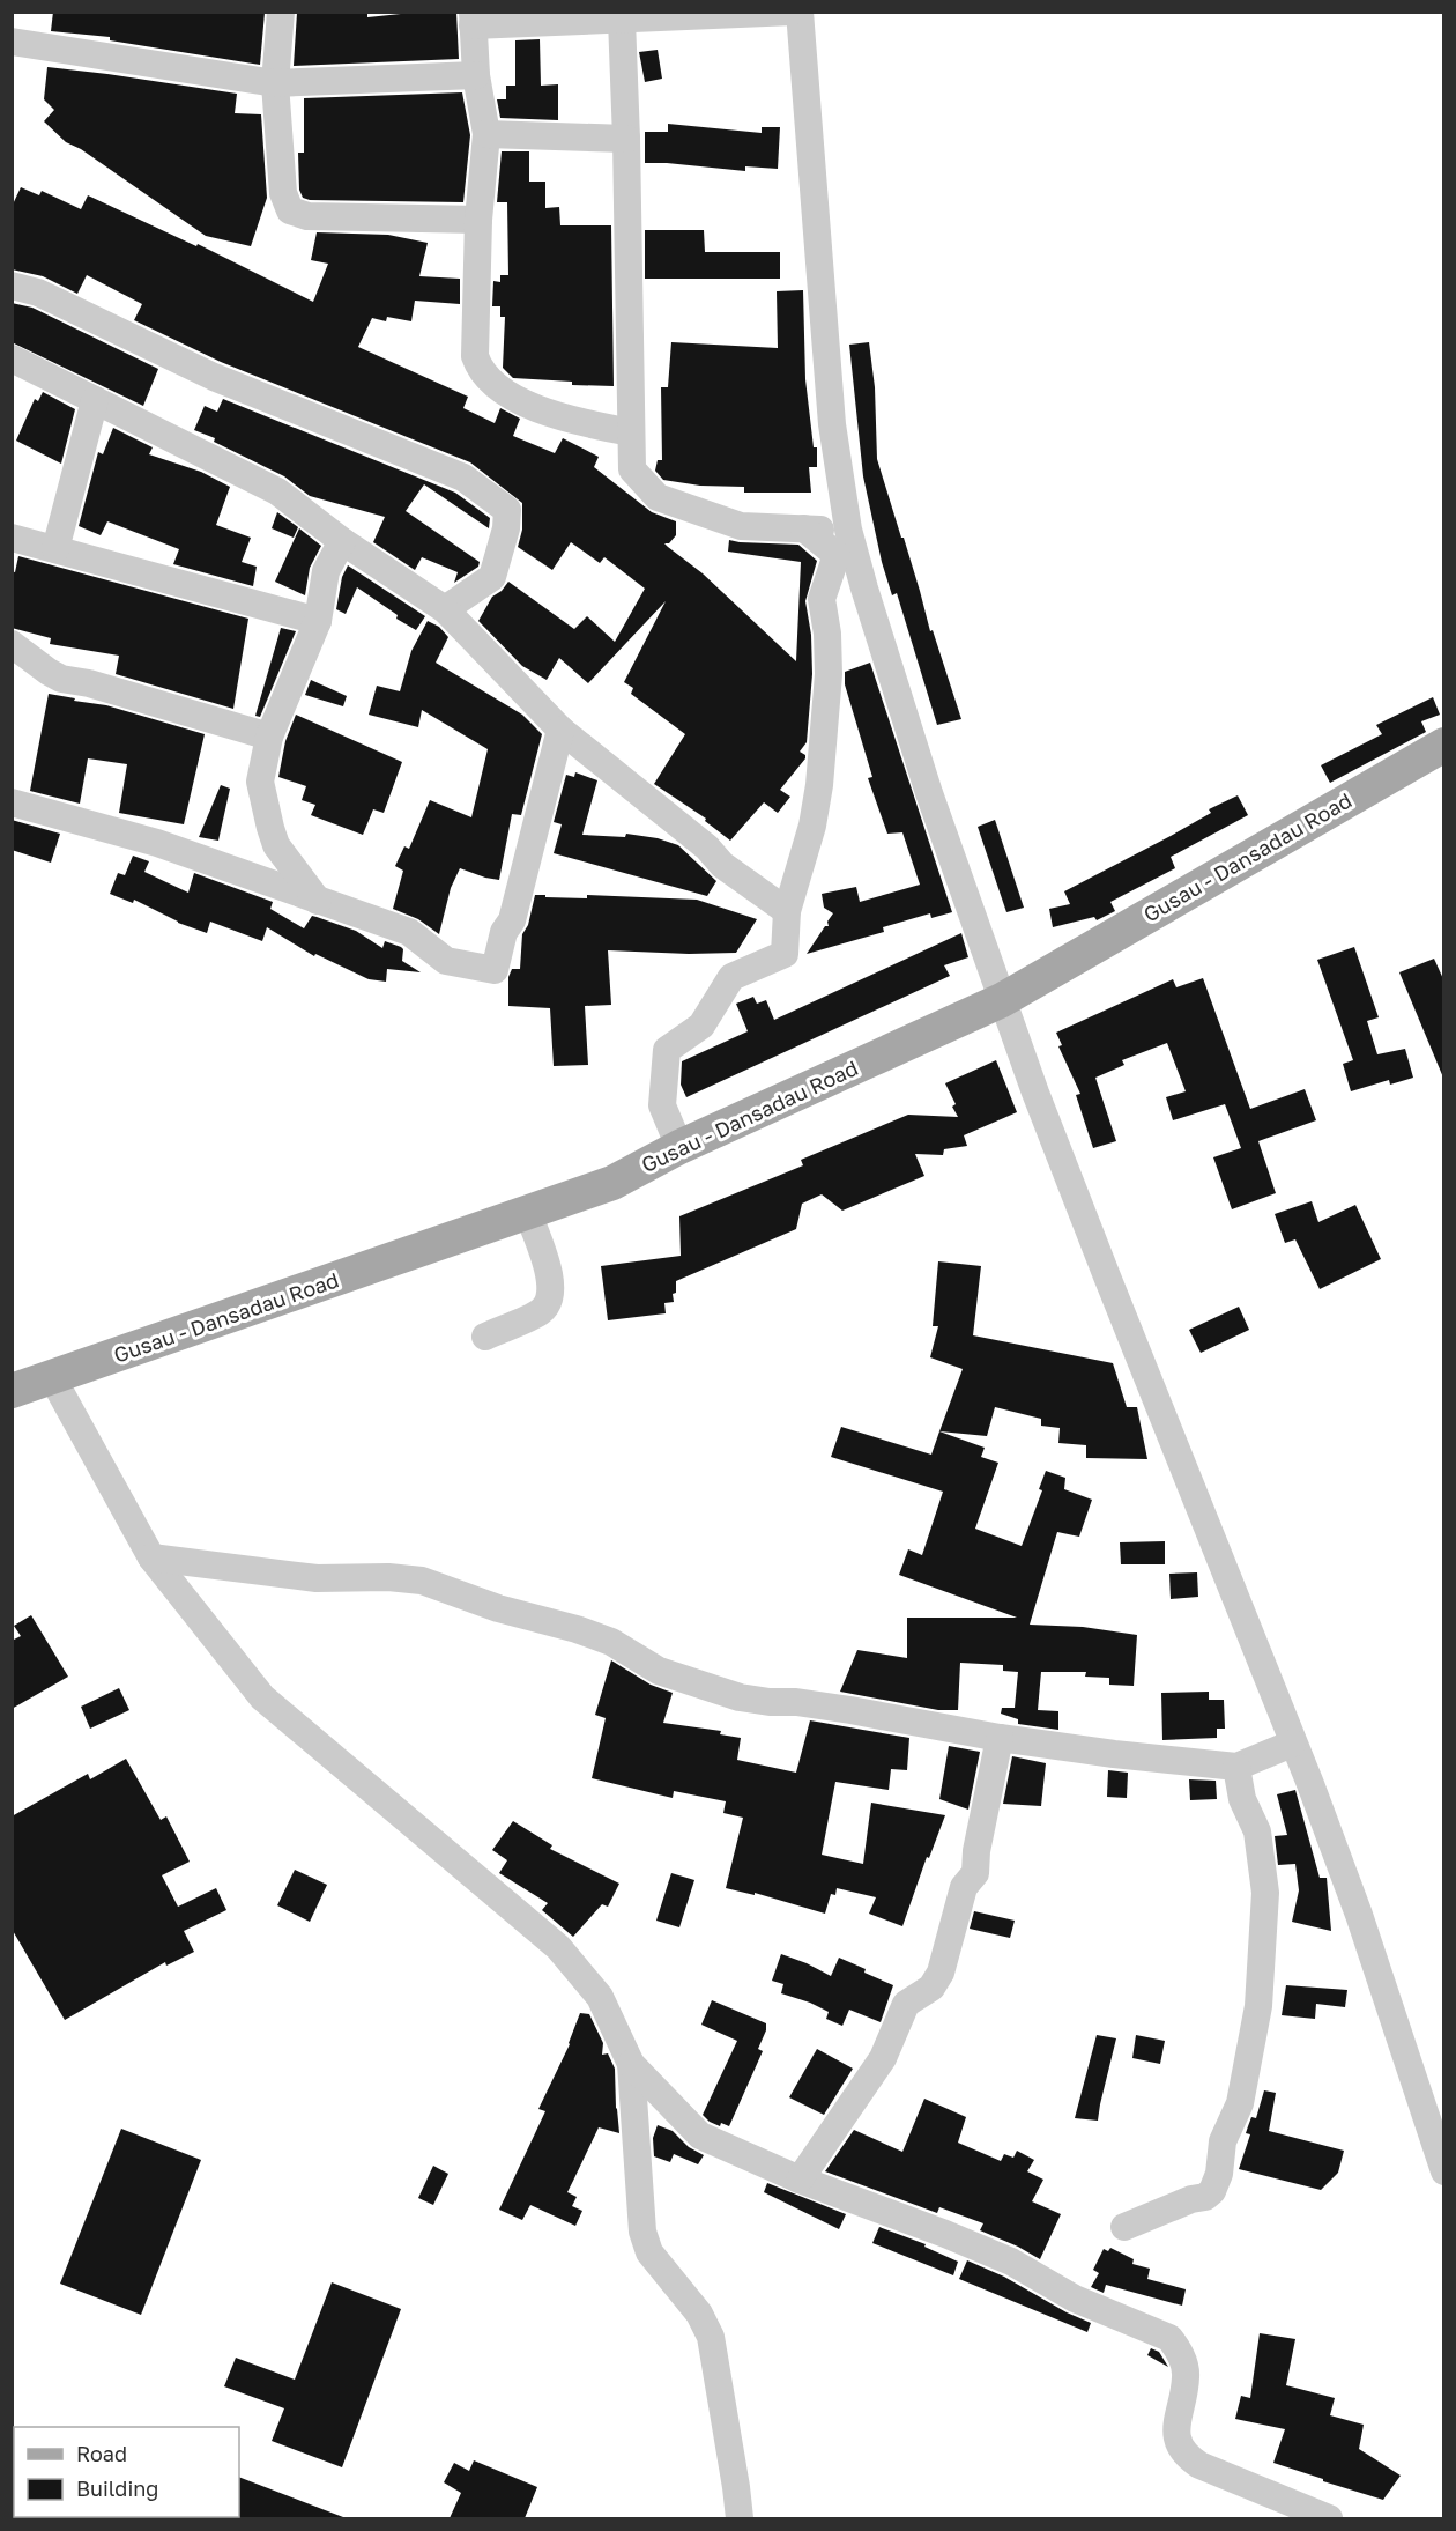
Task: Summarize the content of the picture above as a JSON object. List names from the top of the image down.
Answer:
{
  "streets": {
    "main road": ["Gusau - Dansadau Road"]
  },
  "legend": ["Road", "Building"]
}
